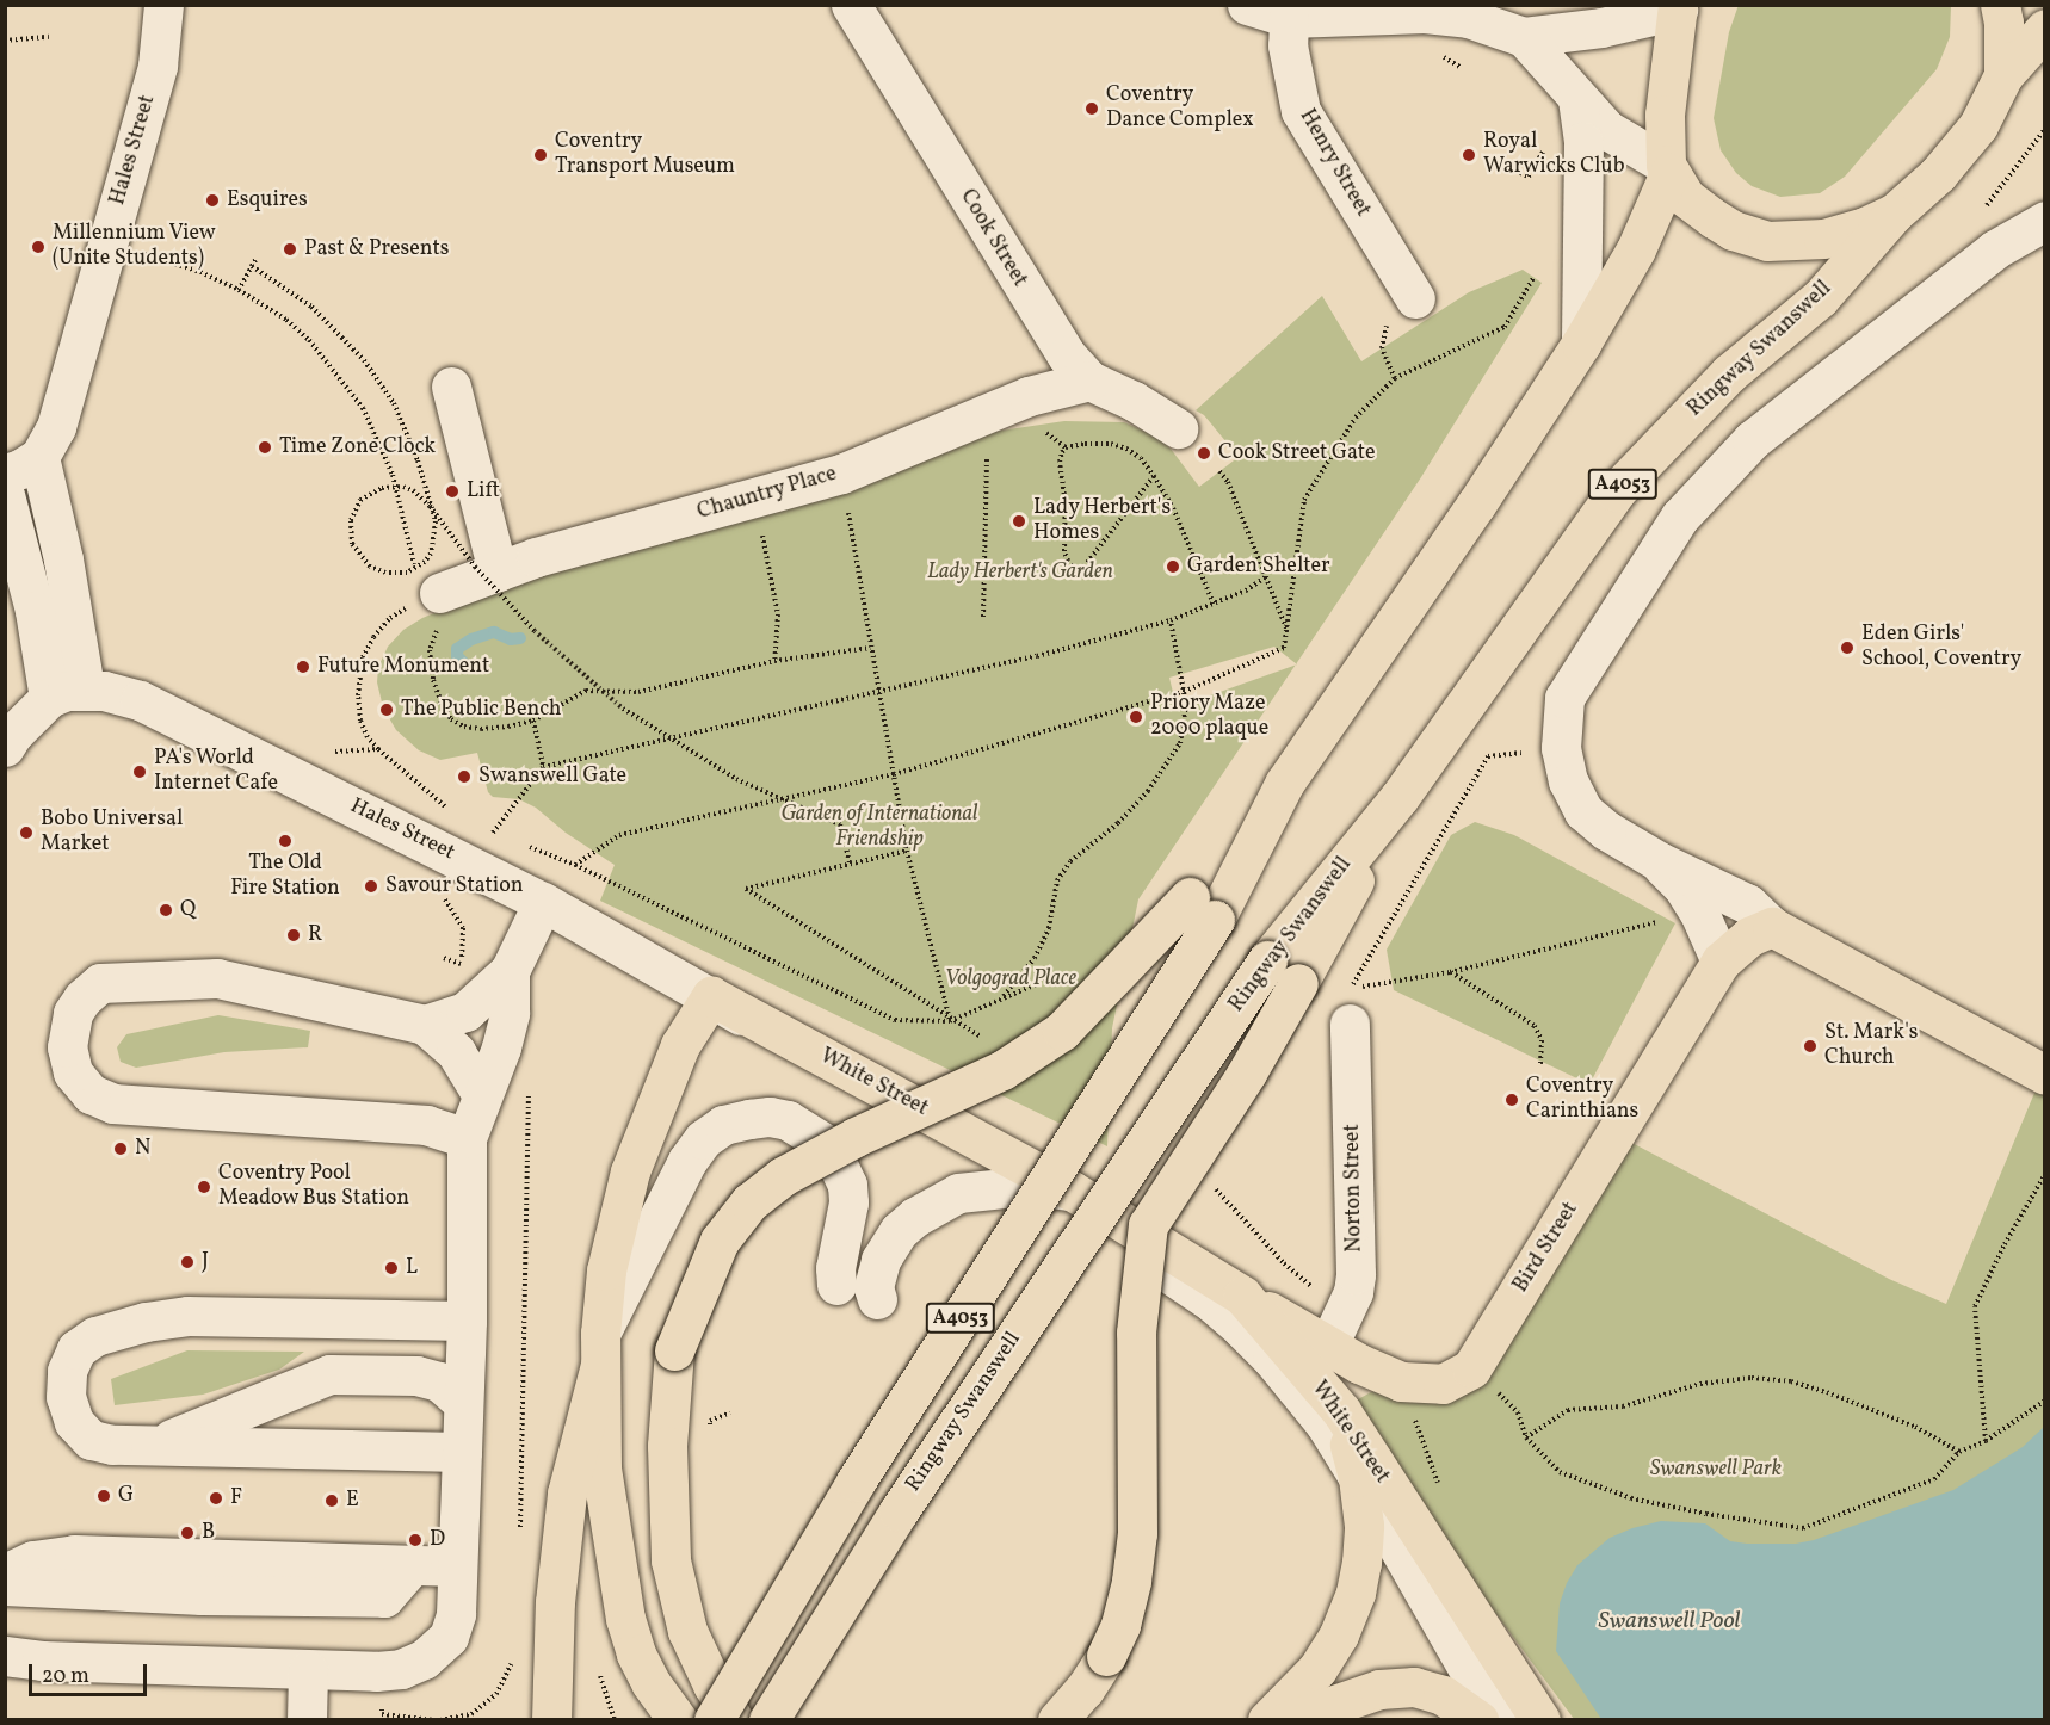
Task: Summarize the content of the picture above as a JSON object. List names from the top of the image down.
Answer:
{
  "streets": {
    "main road": [
      "Ringway Swanswell",
      "A4053",
      "White Street",
      "Bird Street"
    ],
    "street": [
      "Hales Street",
      "Henry Street",
      "Cook Street",
      "Chauntry Place",
      "Norton Street"
    ]
  },
  "crossings": [
    ["Hales Street", "White Street"],
    ["Cook Street", "Chauntry Place"],
    ["Ringway Swanswell", "A4053"]
  ],
  "water": ["Swanswell Pool"],
  "parks": [
    "Lady Herbert's Garden",
    "Garden of International Friendship",
    "Volgograd Place",
    "Swanswell Park"
  ],
  "places": [
    "Coventry Dance Complex",
    "Coventry Transport Museum",
    "Royal Warwicks Club",
    "Esquires",
    "Millennium View (Unite Students)",
    "Past & Presents",
    "Time Zone Clock",
    "Cook Street Gate",
    "Lift",
    "Lady Herbert's Homes",
    "Garden Shelter",
    "Eden Girls' School, Coventry",
    "Future Monument",
    "The Public Bench",
    "Priory Maze 2000 plaque",
    "PA's World Internet Cafe",
    "Swanswell Gate",
    "Bobo Universal Market",
    "The Old Fire Station",
    "Savour Station",
    "Q",
    "R",
    "St. Mark's Church",
    "Coventry Carinthians",
    "N",
    "Coventry Pool Meadow Bus Station",
    "J",
    "L",
    "G",
    "F",
    "E",
    "B",
    "D"
  ],
  "scale_bar": "20 m"
}
